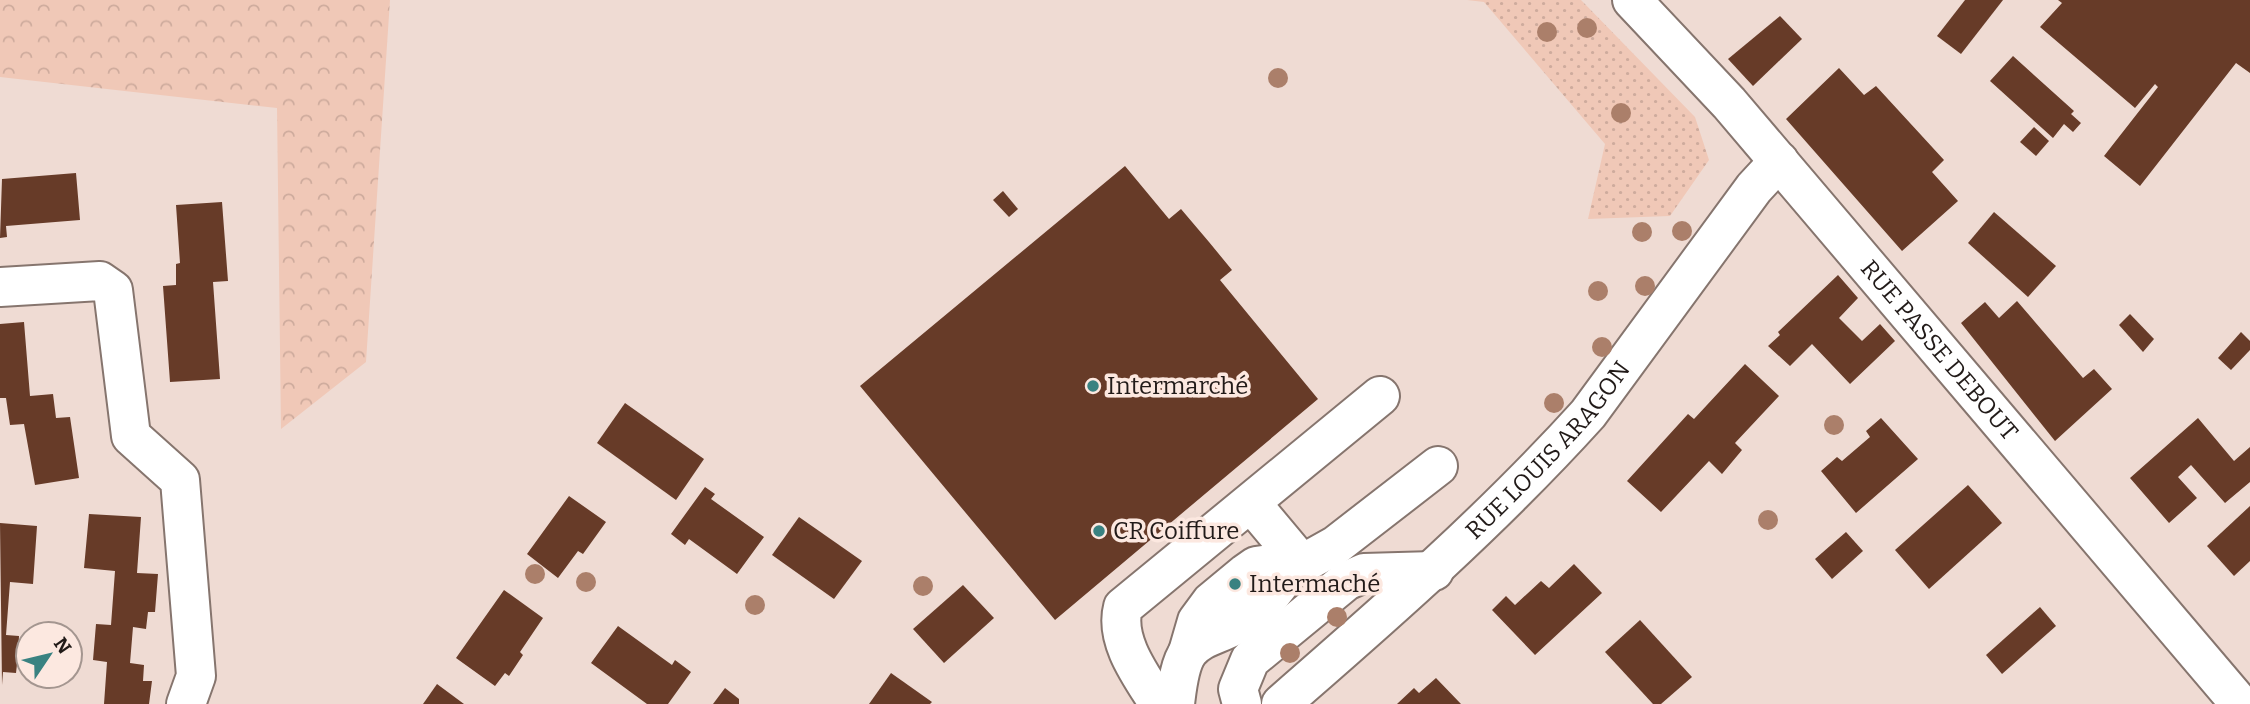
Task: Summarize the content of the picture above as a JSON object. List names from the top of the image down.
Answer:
{
  "streets": {
    "street": ["RUE PASSE DEBOUT", "RUE LOUIS ARAGON"]
  },
  "crossings": [
    ["RUE PASSE DEBOUT", "RUE LOUIS ARAGON"]
  ],
  "places": ["Intermarché", "CR Coiffure", "Intermaché"],
  "north": "top right"
}
